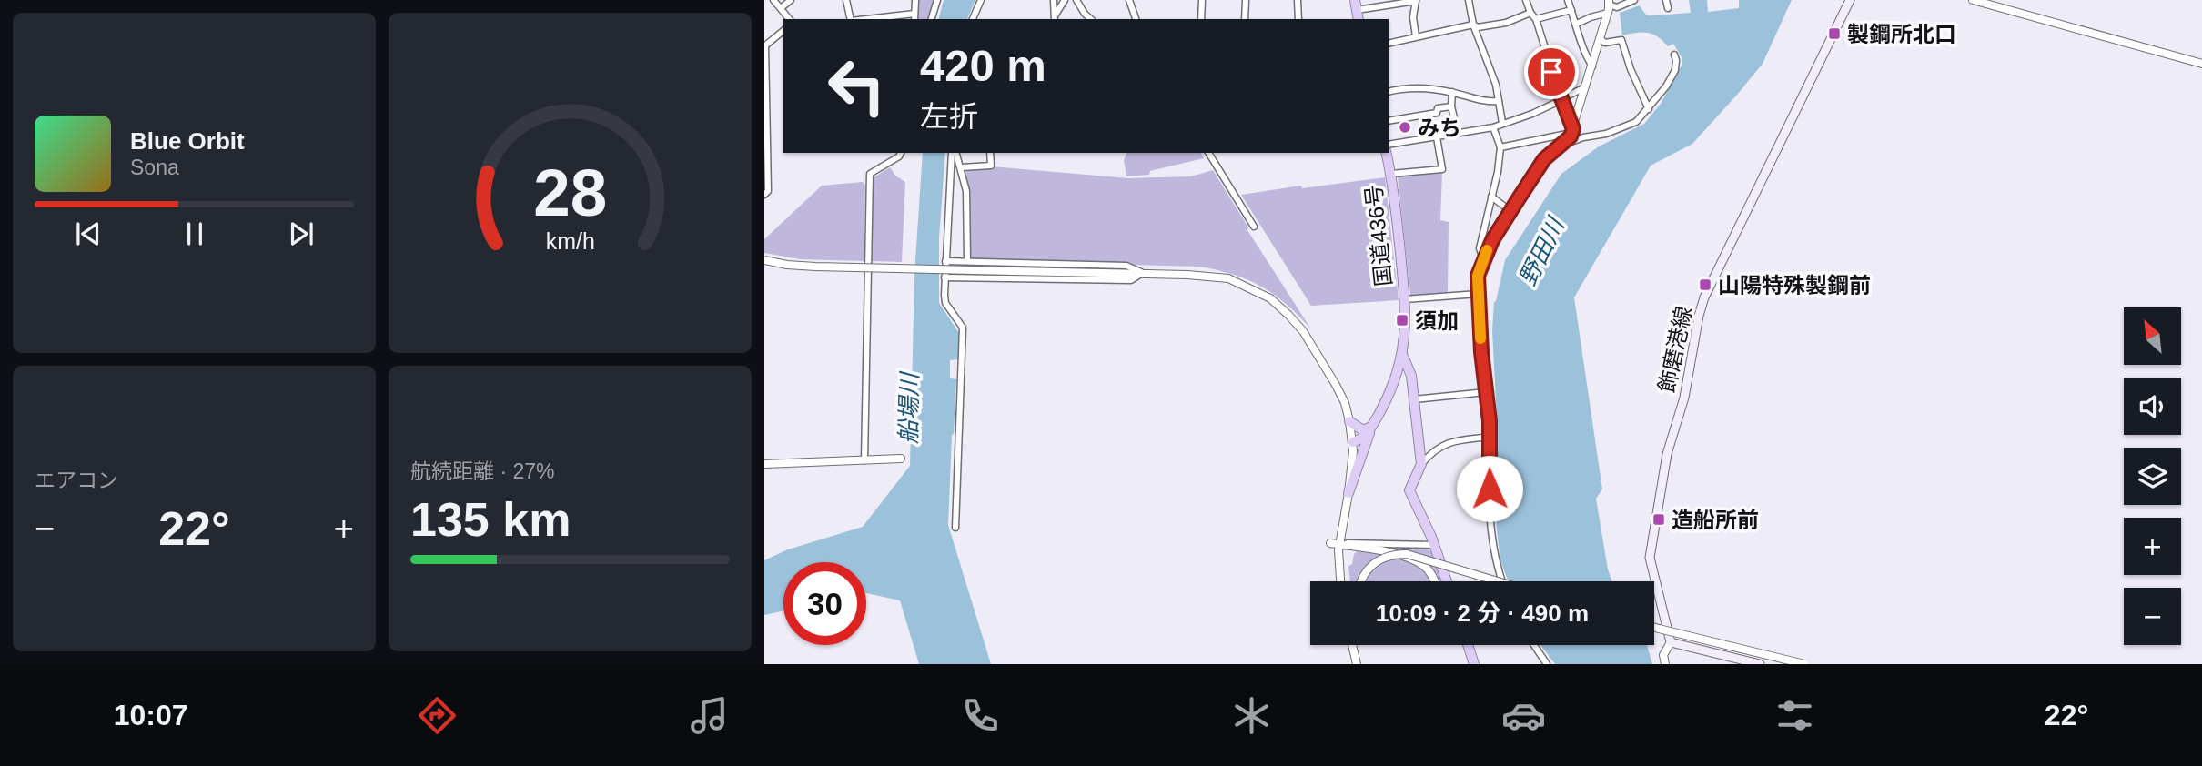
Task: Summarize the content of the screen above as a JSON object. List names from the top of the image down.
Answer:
{
  "streets": {
    "highway": ["国道436号"],
    "main road": ["飾磨港線"]
  },
  "water": ["野田川", "船場川"],
  "places": {
    "transit": [
      "製鋼所北口",
      "山陽特殊製鋼前",
      "須加",
      "造船所前"
    ],
    "other": ["みち"]
  },
  "north": "top left",
  "page": {
    "turn": ["420 m", "左折"],
    "song": ["Blue Orbit", "Sona"],
    "map_buttons": ["+", "−"],
    "tile": [
      "エアコン",
      ["航続距離 · 27%", "135 km"]
    ],
    "heat": ["−", "22°", "+"],
    "limit": "30",
    "trip": "10:09 · 2 分 · 490 m",
    "tabs": ["10:07", "22°"],
    "gauge": ["28", "km/h"]
  }
}
